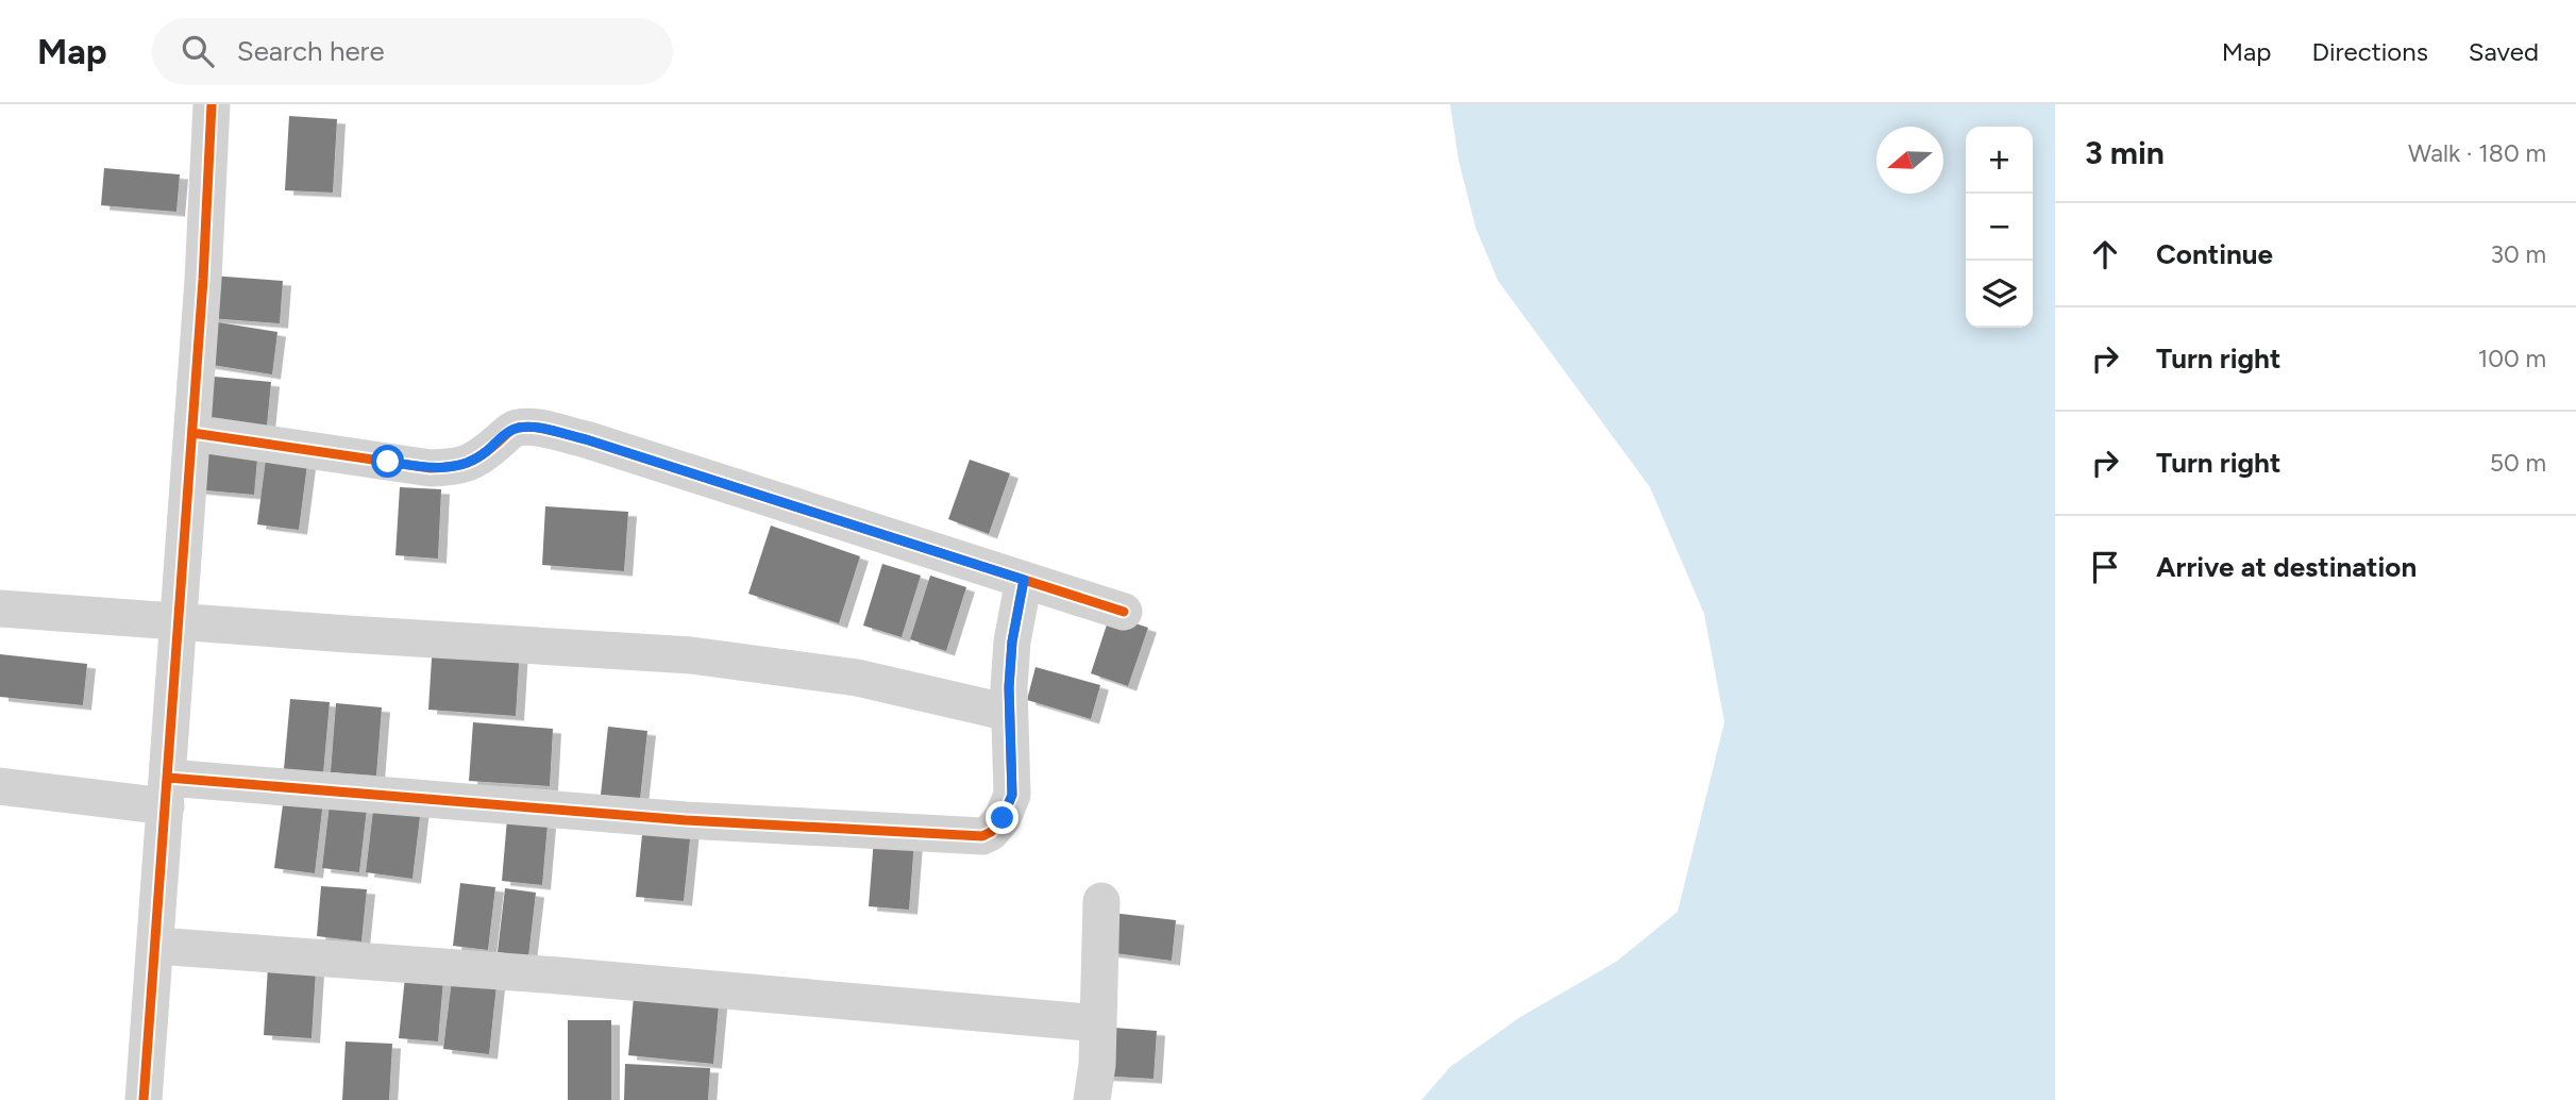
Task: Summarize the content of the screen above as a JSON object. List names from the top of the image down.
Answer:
{
  "north": "left",
  "page": {
    "header": "Map",
    "search": "Search here",
    "nav": ["Map", "Directions", "Saved"],
    "heading": ["3 min", "Walk · 180 m"],
    "map_buttons": ["+", "−"],
    "list": [
      ["Continue", "30 m"],
      ["Turn right", "100 m"],
      ["Turn right", "50 m"],
      "Arrive at destination"
    ]
  }
}
